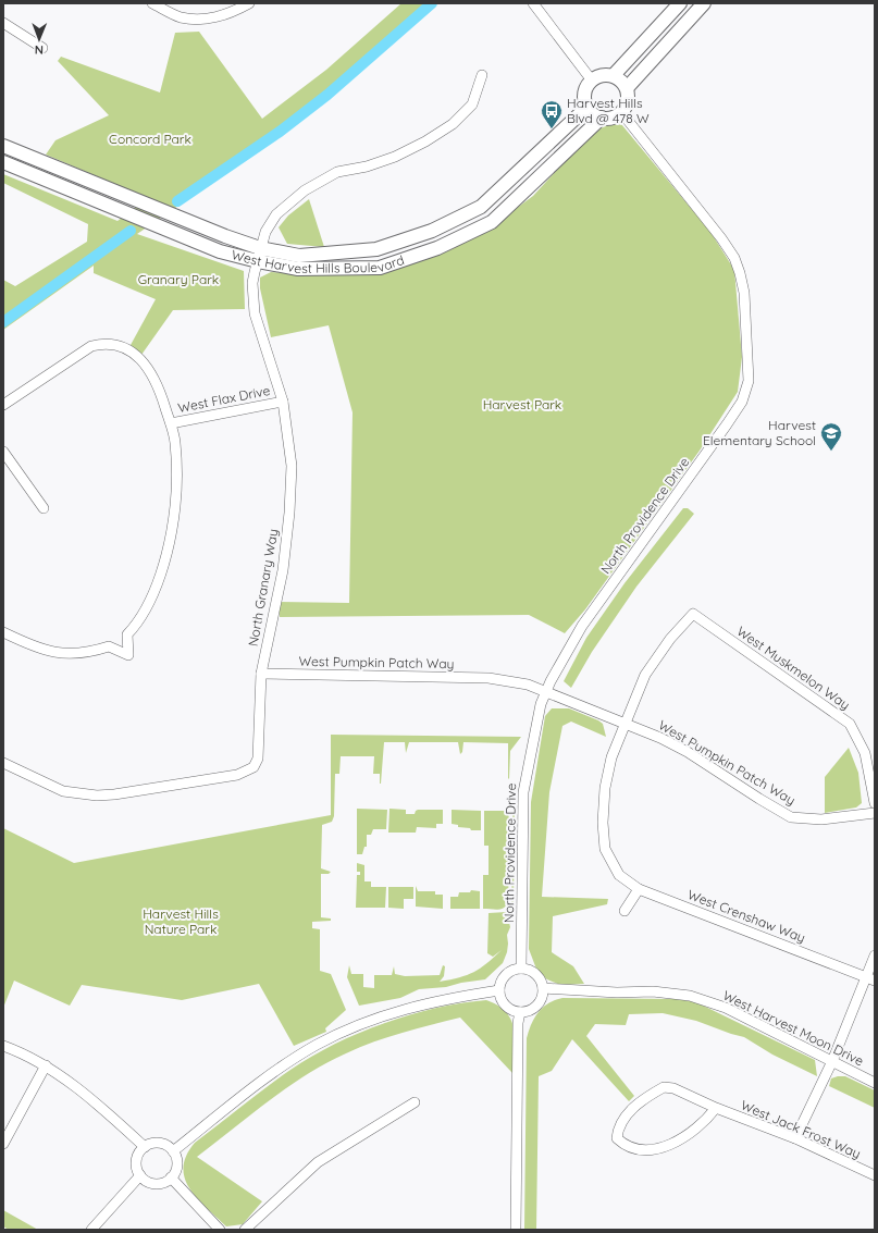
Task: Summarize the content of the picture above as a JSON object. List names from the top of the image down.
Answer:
{
  "streets": {
    "street": [
      "West Harvest Hills Boulevard",
      "West Flax Drive",
      "North Providence Drive",
      "North Granary Way",
      "West Pumpkin Patch Way",
      "West Muskmelon Way",
      "West Crenshaw Way",
      "West Harvest Moon Drive",
      "West Jack Frost Way"
    ]
  },
  "crossings": [
    ["West Harvest Hills Boulevard", "North Providence Drive"],
    ["West Harvest Hills Boulevard", "North Granary Way"],
    ["West Flax Drive", "North Granary Way"],
    ["North Providence Drive", "West Pumpkin Patch Way"],
    ["North Providence Drive", "West Harvest Moon Drive"],
    ["North Granary Way", "West Pumpkin Patch Way"],
    ["West Pumpkin Patch Way", "West Muskmelon Way"],
    ["West Pumpkin Patch Way", "West Crenshaw Way"],
    ["West Muskmelon Way", "West Crenshaw Way"]
  ],
  "parks": [
    "Concord Park",
    "Granary Park",
    "Harvest Park",
    "Harvest Hills Nature Park"
  ],
  "places": {
    "bus stop": ["Harvest Hills Blvd @ 478 W"],
    "school or university": ["Harvest Elementary School"]
  },
  "north": "bottom"
}
